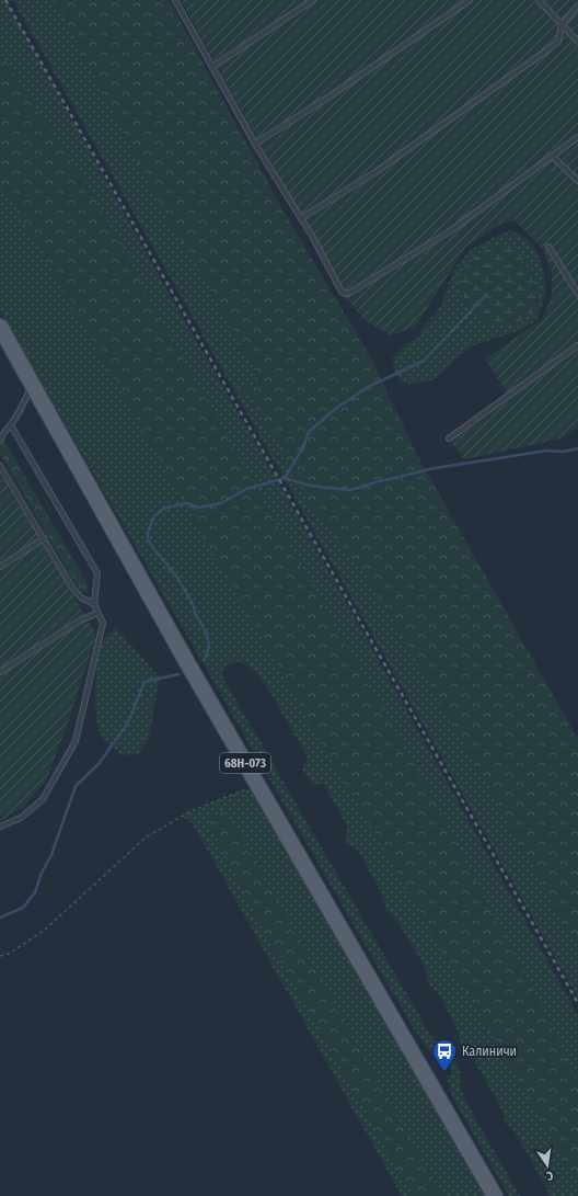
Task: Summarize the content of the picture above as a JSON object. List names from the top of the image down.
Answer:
{
  "streets": {
    "main road": ["68Н-073"]
  },
  "places": {
    "bus stop": ["Калиничи"]
  },
  "north": "bottom"
}
